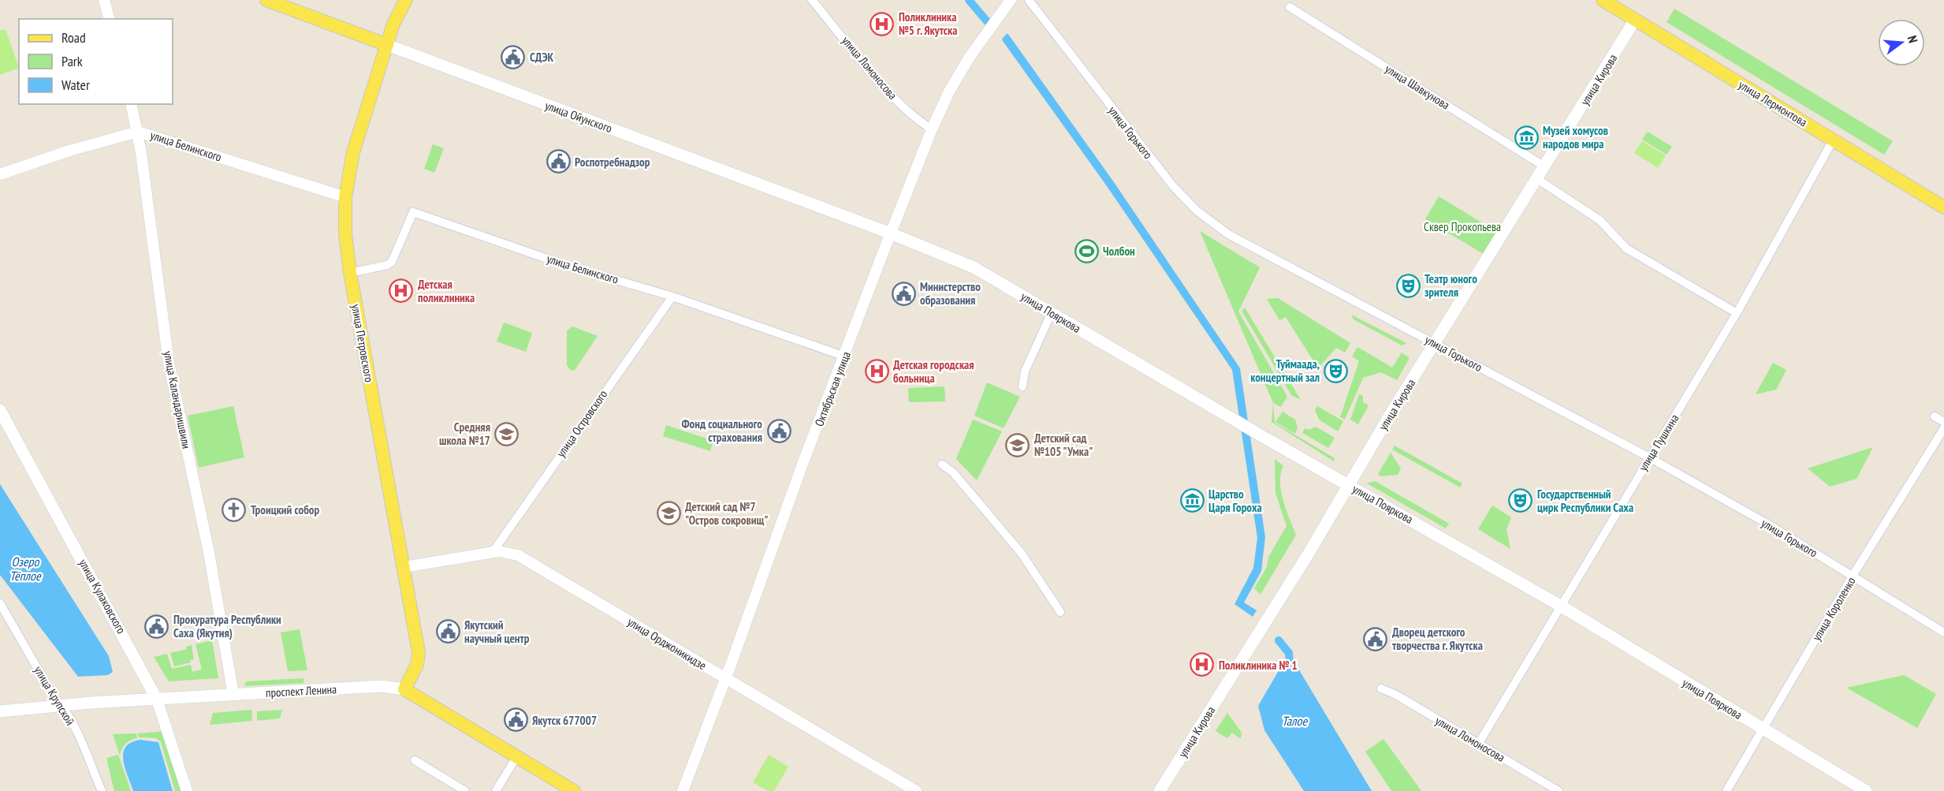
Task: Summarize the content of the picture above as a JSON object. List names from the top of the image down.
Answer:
{
  "streets": {
    "main road": [
      "улица Кирова",
      "улица Лермонтова",
      "улица Ойунского",
      "улица Пояркова",
      "улица Петровского",
      "улица Кулаковского",
      "проспект Ленина"
    ],
    "street": [
      "улица Ломоносова",
      "улица Шавкунова",
      "улица Горького",
      "улица Белинского",
      "Октябрьская улица",
      "улица Каландаришвили",
      "улица Островского",
      "улица Пушкина",
      "улица Короленко",
      "улица Орджоникидзе",
      "улица Крупской"
    ]
  },
  "crossings": [
    ["улица Ломоносова", "Октябрьская улица"],
    ["улица Ломоносова", "улица Пушкина"],
    ["улица Кирова", "улица Шавкунова"],
    ["улица Кирова", "улица Лермонтова"],
    ["улица Кирова", "улица Горького"],
    ["улица Кирова", "улица Пояркова"],
    ["улица Лермонтова", "улица Пушкина"],
    ["улица Ойунского", "улица Пояркова"],
    ["улица Ойунского", "улица Петровского"],
    ["улица Ойунского", "Октябрьская улица"],
    ["улица Горького", "улица Пушкина"],
    ["улица Горького", "улица Короленко"],
    ["улица Белинского", "улица Петровского"],
    ["улица Белинского", "Октябрьская улица"],
    ["улица Белинского", "улица Каландаришвили"],
    ["улица Белинского", "улица Островского"],
    ["улица Пояркова", "Октябрьская улица"],
    ["улица Пояркова", "улица Пушкина"],
    ["улица Пояркова", "улица Короленко"],
    ["улица Петровского", "улица Орджоникидзе"],
    ["улица Петровского", "проспект Ленина"],
    ["Октябрьская улица", "улица Орджоникидзе"],
    ["улица Каландаришвили", "проспект Ленина"],
    ["улица Островского", "улица Орджоникидзе"],
    ["улица Кулаковского", "проспект Ленина"],
    ["проспект Ленина", "улица Крупской"]
  ],
  "water": ["Озеро Тёплое", "Талое"],
  "parks": ["Сквер Прокопьева"],
  "places": {
    "hospital": [
      "Поликлиника №5 г. Якутска",
      "Детская поликлиника",
      "Детская городская больница",
      "Поликлиника № 1"
    ],
    "public building": [
      "СДЭК",
      "Роспотребнадзор",
      "Министерство образования",
      "Фонд социального страхования",
      "Прокуратура Республики Саха (Якутия)",
      "Якутский научный центр",
      "Дворец детского творчества г. Якутска",
      "Якутск 677007"
    ],
    "museum": ["Музей хомусов народов мира", "Царство Царя Гороха"],
    "sports": ["Чолбон"],
    "theatre": ["Театр юного зрителя", "Туймаада, концертный зал", "Государственный цирк Республики Саха"],
    "school or university": ["Средняя школа №17", "Детский сад №105 \"Умка\"", "Детский сад №7 \"Остров сокровищ\""],
    "church": ["Троицкий собор"]
  },
  "legend": ["Road", "Park", "Water"],
  "north": "right"
}
